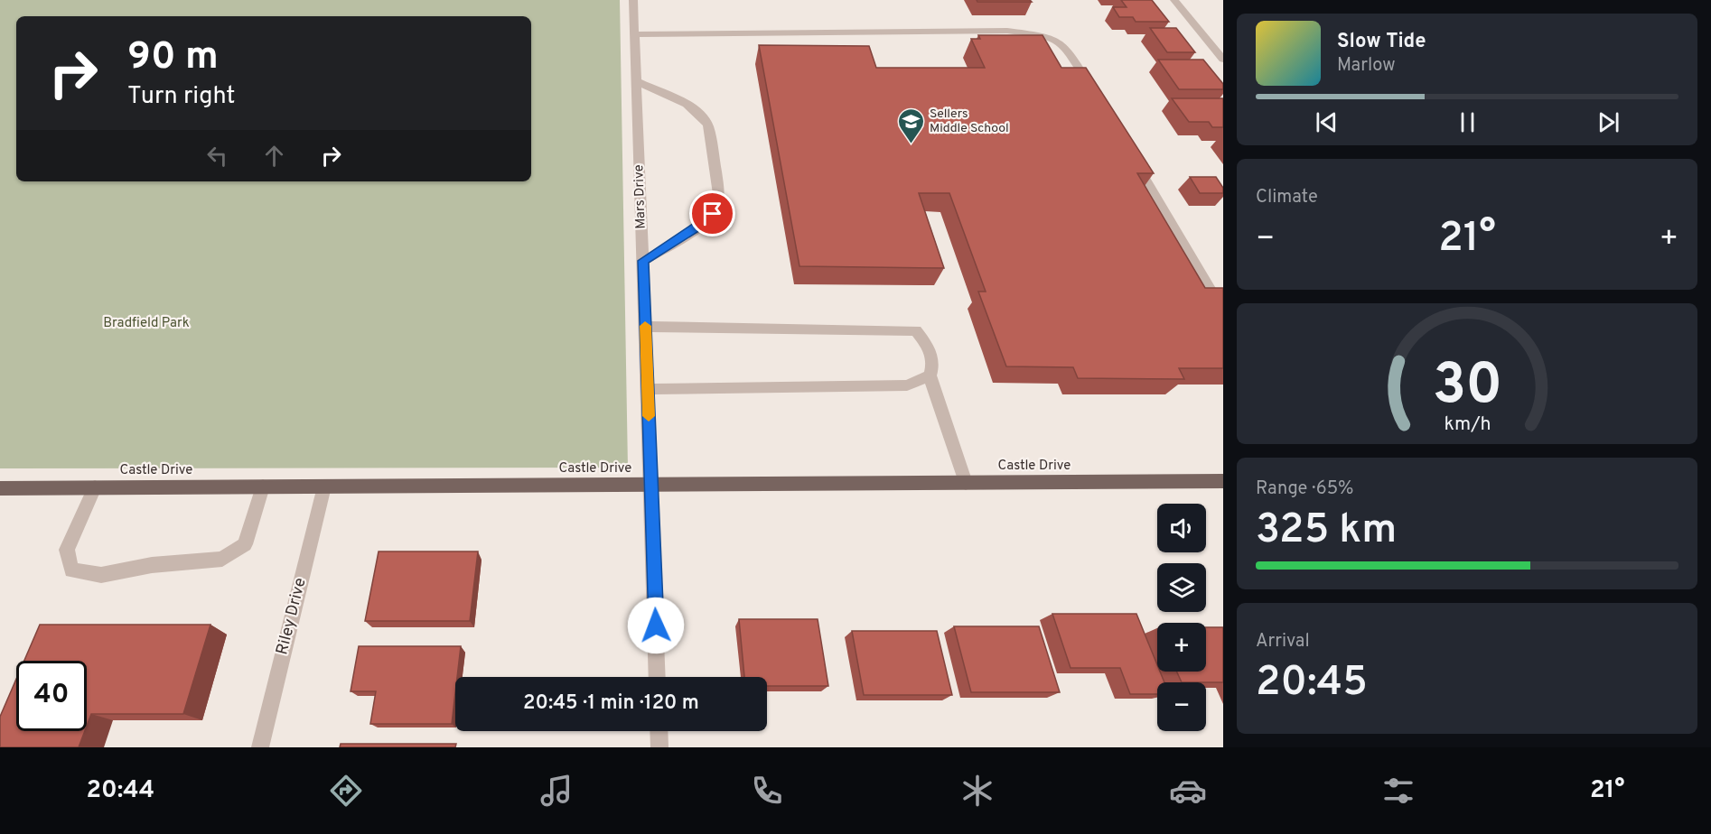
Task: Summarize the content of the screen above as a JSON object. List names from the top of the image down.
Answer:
{
  "streets": {
    "main road": ["Castle Drive"],
    "street": ["Mars Drive", "Riley Drive"]
  },
  "crossings": [
    ["Mars Drive", "Castle Drive"],
    ["Castle Drive", "Riley Drive"]
  ],
  "parks": ["Bradfield Park"],
  "places": {
    "school or university": ["Sellers Middle School"]
  },
  "page": {
    "turn": ["90 m", "Turn right"],
    "song": ["Slow Tide", "Marlow"],
    "tile": [
      "Climate",
      ["Range · 65%", "325 km"],
      ["Arrival", "20:45"]
    ],
    "heat": ["−", "21°", "+"],
    "map_buttons": ["+", "−"],
    "limit": "40",
    "trip": "20:45 · 1 min · 120 m",
    "tabs": ["20:44", "21°"],
    "gauge": ["30", "km/h"]
  }
}
